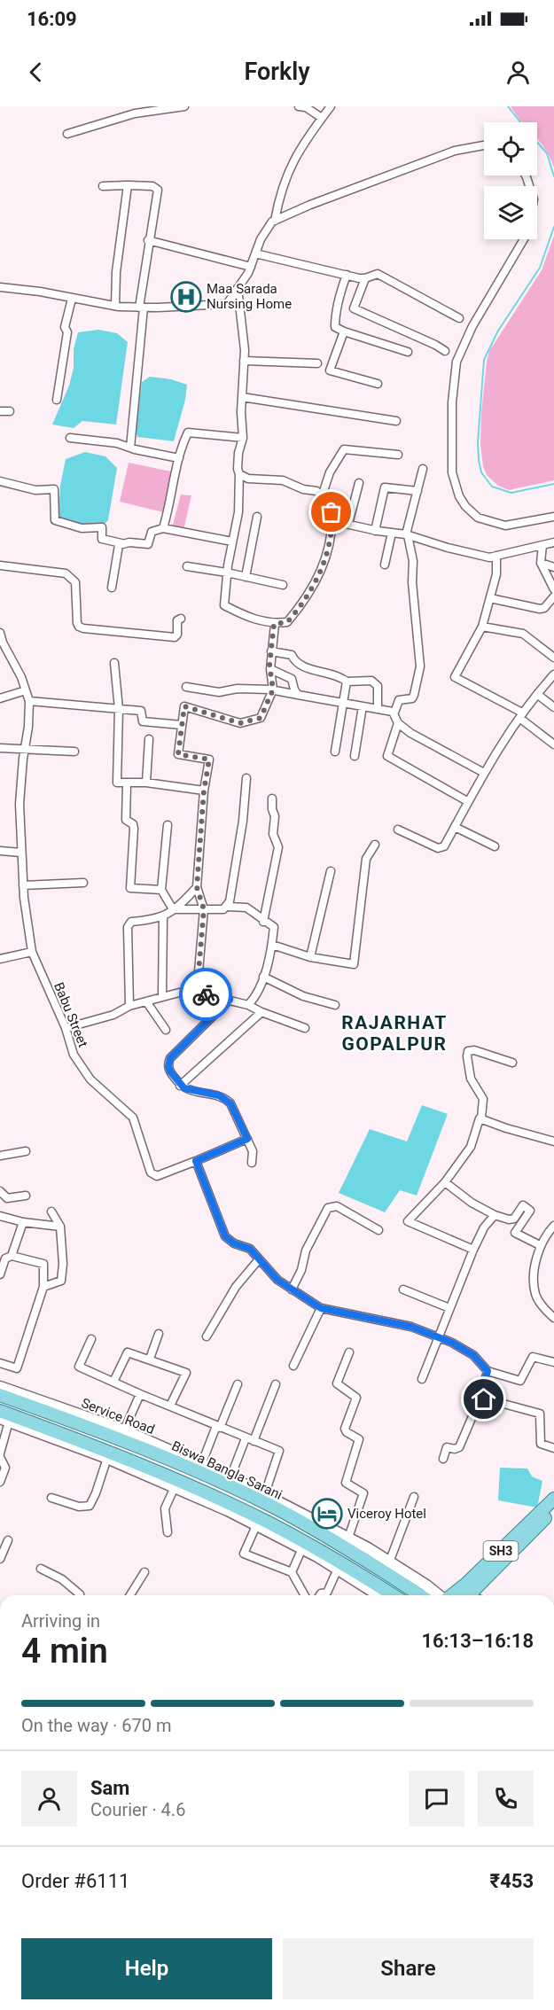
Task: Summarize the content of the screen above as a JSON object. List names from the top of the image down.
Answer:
{
  "streets": {
    "main road": ["Biswa Bangla Sarani", "SH3"],
    "street": ["Babu Street", "Service Road"]
  },
  "crossings": [
    ["Service Road", "Biswa Bangla Sarani"]
  ],
  "districts": ["RAJARHAT GOPALPUR"],
  "places": {
    "hospital": ["Maa Sarada Nursing Home"],
    "hotel": ["Viceroy Hotel"]
  },
  "page": {
    "status": "16:09",
    "header": "Forkly",
    "heading": ["4 min", "Arriving in", "16:13–16:18"],
    "panel": [
      "Sam",
      "Courier · 4.6",
      "Order #6111",
      "₹453"
    ],
    "bar": "On the way · 670 m",
    "buttons": ["Help", "Share"]
  }
}
